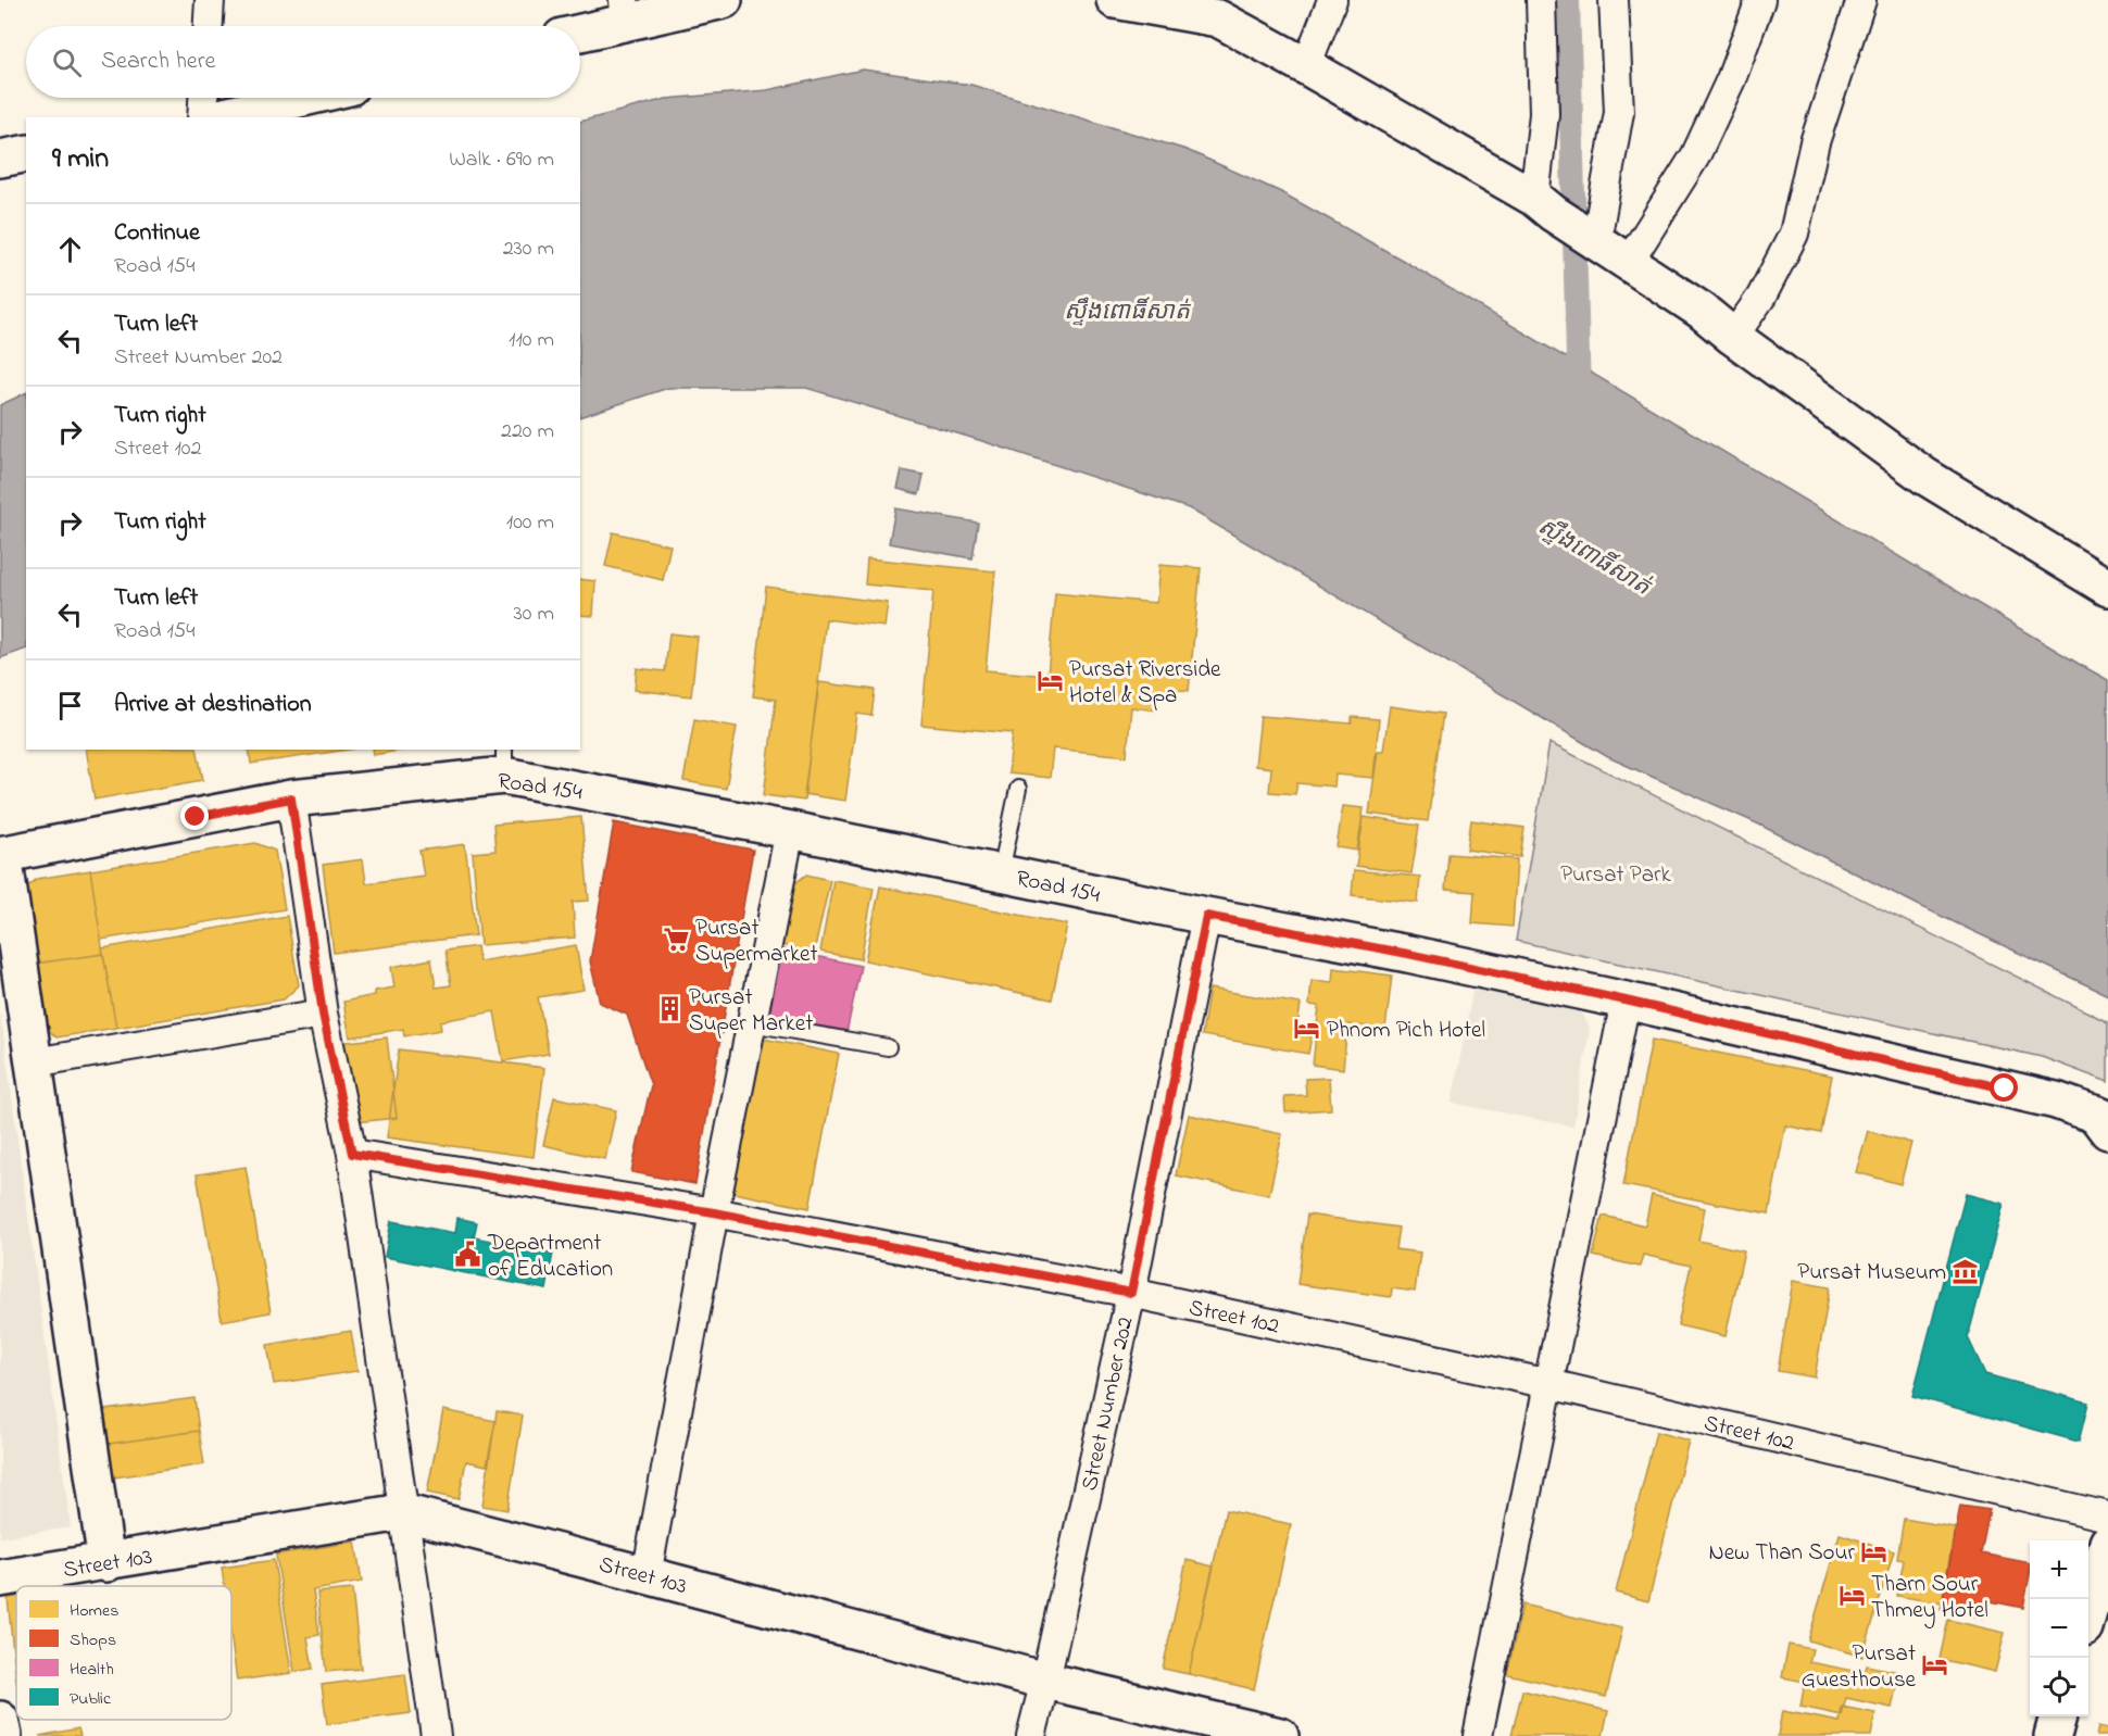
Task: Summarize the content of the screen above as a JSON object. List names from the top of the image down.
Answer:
{
  "streets": {
    "street": [
      "Road 154",
      "Street 102",
      "Street Number 202",
      "Street 103"
    ]
  },
  "crossings": [
    ["Road 154", "Street Number 202"],
    ["Street 102", "Street Number 202"],
    ["Street Number 202", "Street 103"]
  ],
  "water": ["ស្ទឹងពោធិ៍សាត់"],
  "parks": ["Pursat Park"],
  "places": {
    "hotel": [
      "Pursat Riverside Hotel & Spa",
      "Phnom Pich Hotel",
      "New Than Sour",
      "Tharn Sour Thmey Hotel",
      "Pursat Guesthouse"
    ],
    "supermarket": ["Pursat Supermarket"],
    "building": ["Pursat Super Market"],
    "public building": ["Department of Education"],
    "museum": ["Pursat Museum"]
  },
  "legend": [
    "Homes",
    "Shops",
    "Health",
    "Public"
  ],
  "page": {
    "search": "Search here",
    "heading": ["9 min", "Walk · 690 m"],
    "list": [
      ["Continue", "Road 154", "230 m"],
      ["Turn left", "Street Number 202", "110 m"],
      ["Turn right", "Street 102", "220 m"],
      ["Turn right", "100 m"],
      ["Turn left", "Road 154", "30 m"],
      "Arrive at destination"
    ],
    "map_buttons": ["+", "−"]
  }
}
